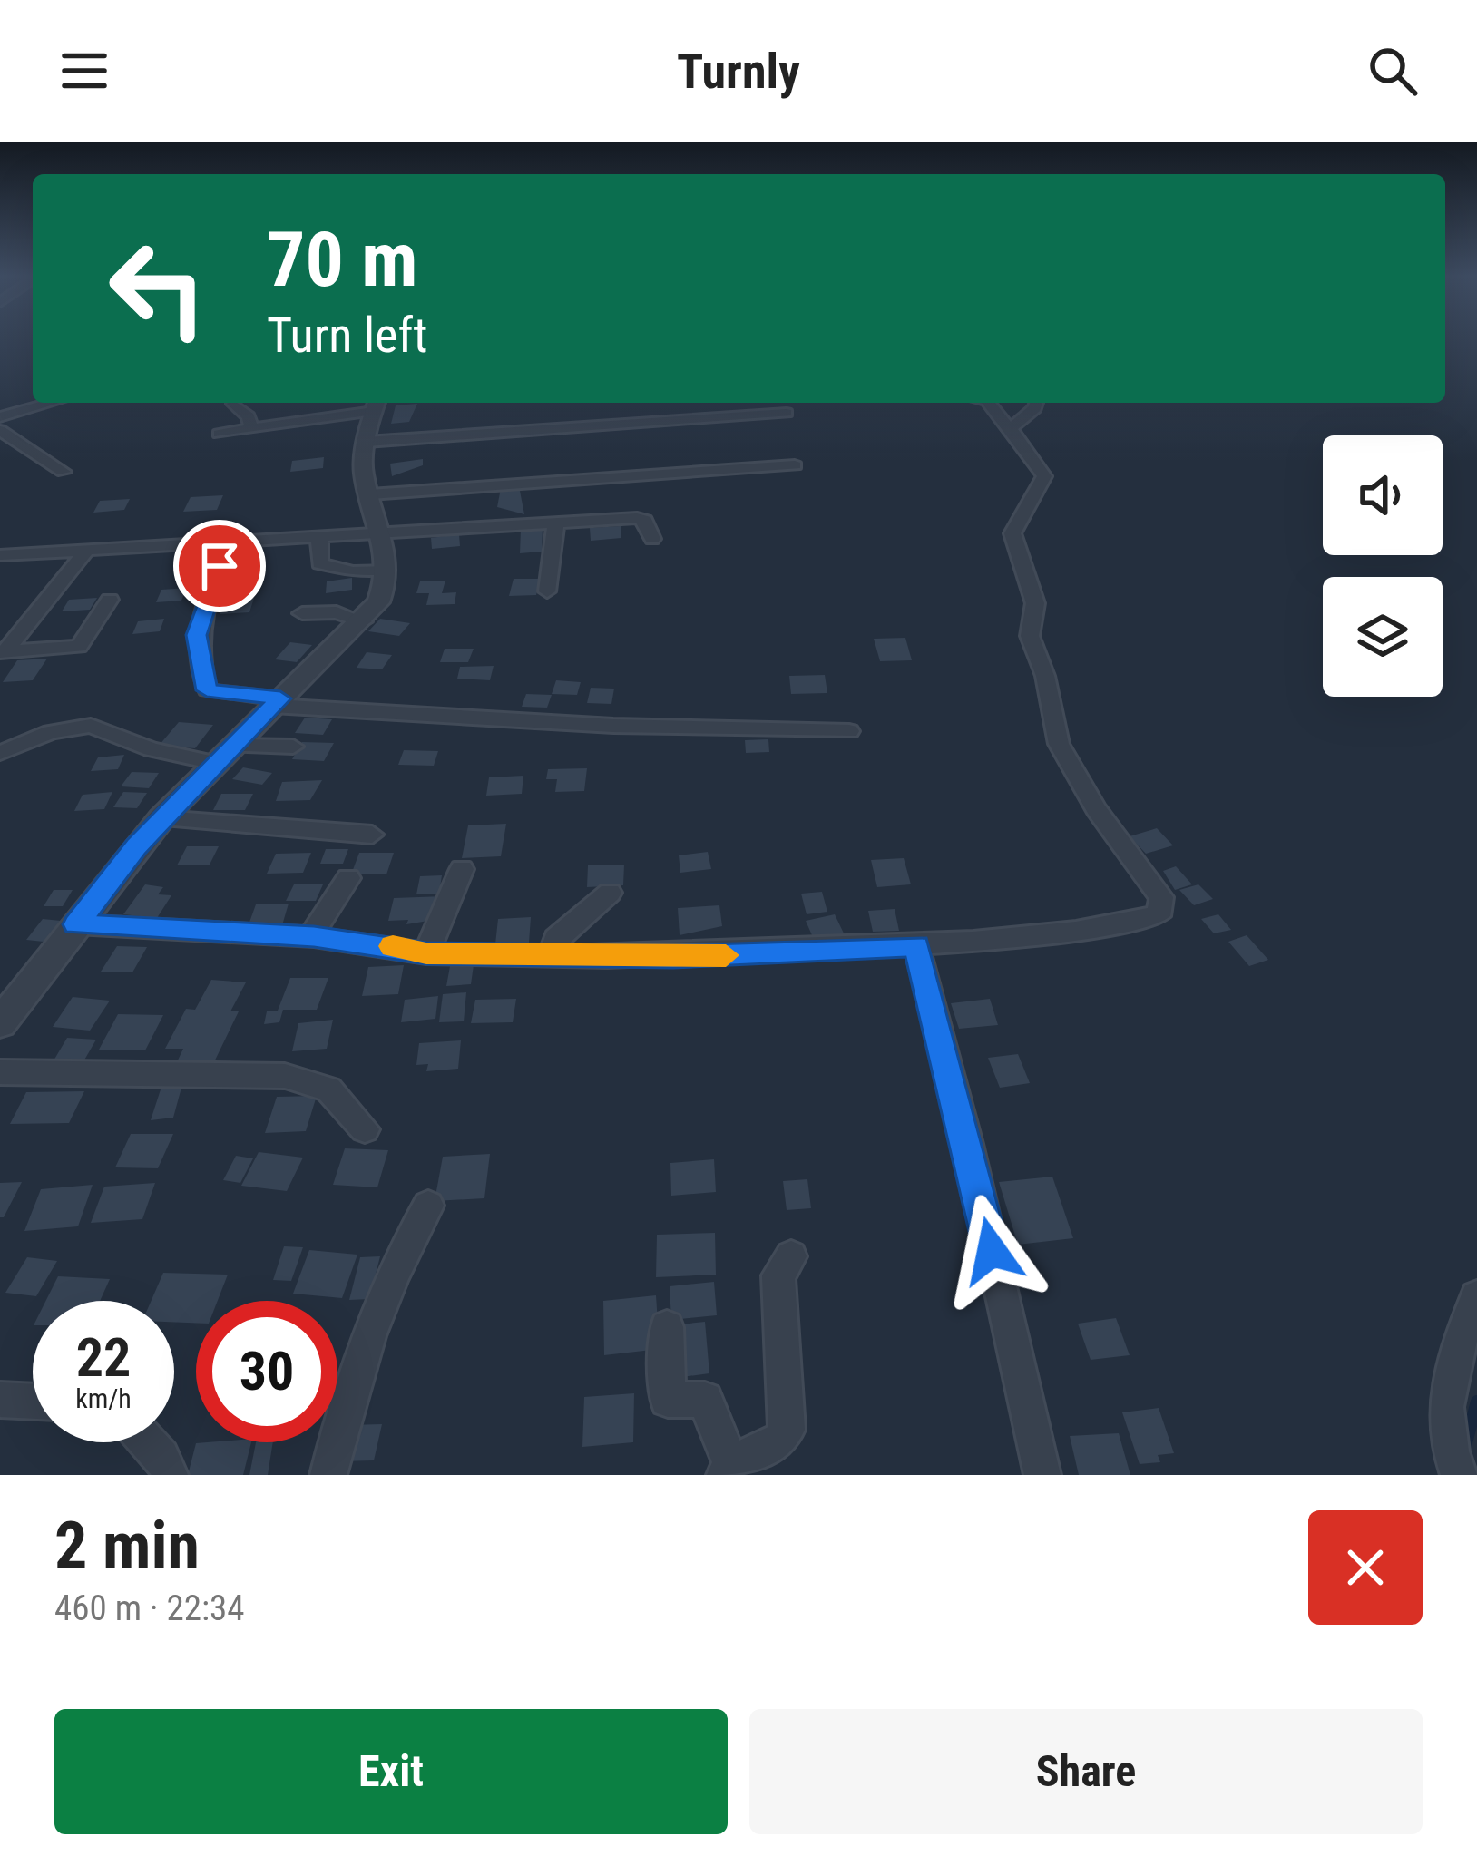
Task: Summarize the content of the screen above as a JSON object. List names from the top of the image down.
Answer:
{
  "page": {
    "header": "Turnly",
    "turn": ["70 m", "Turn left"],
    "speed": "22 km/h",
    "limit": "30",
    "heading": ["2 min", "460 m · 22:34"],
    "buttons": ["Exit", "Share"]
  }
}
